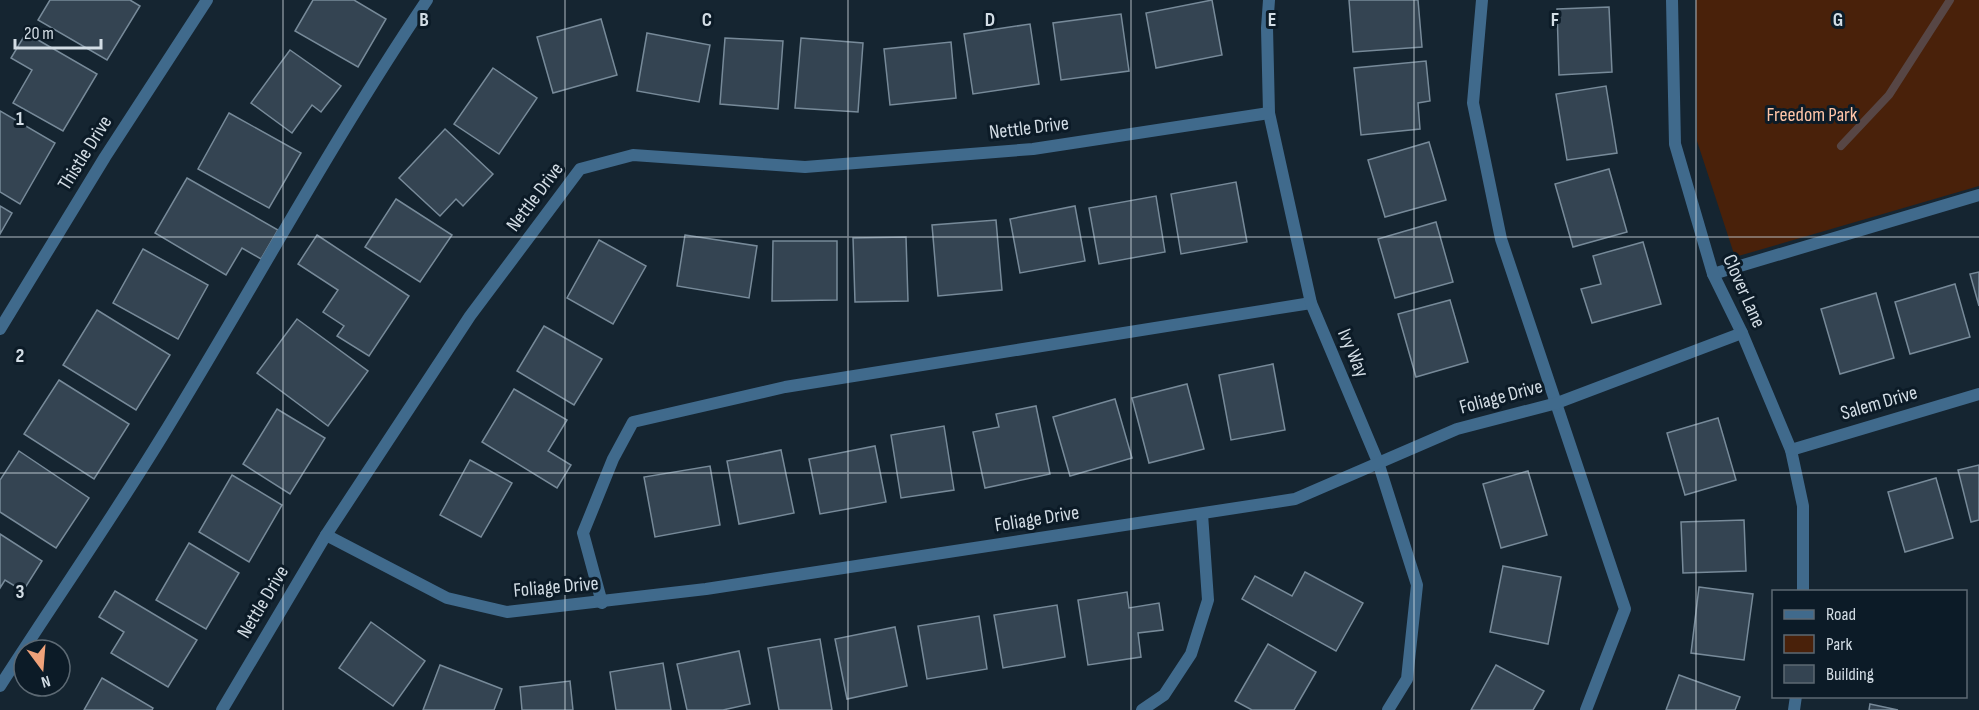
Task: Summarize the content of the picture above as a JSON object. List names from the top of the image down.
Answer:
{
  "streets": {
    "street": [
      "Nettle Drive",
      "Thistle Drive",
      "Clover Lane",
      "Ivy Way",
      "Foliage Drive",
      "Salem Drive"
    ]
  },
  "crossings": [
    ["Nettle Drive", "Ivy Way"],
    ["Nettle Drive", "Foliage Drive"],
    ["Clover Lane", "Foliage Drive"],
    ["Clover Lane", "Salem Drive"],
    ["Ivy Way", "Foliage Drive"]
  ],
  "parks": ["Freedom Park"],
  "legend": ["Road", "Park", "Building"],
  "scale_bar": "20 m",
  "north": "bottom",
  "grid": {
    "columns": [
      "B",
      "C",
      "D",
      "E",
      "F",
      "G"
    ],
    "rows": ["1", "2", "3"]
  }
}
